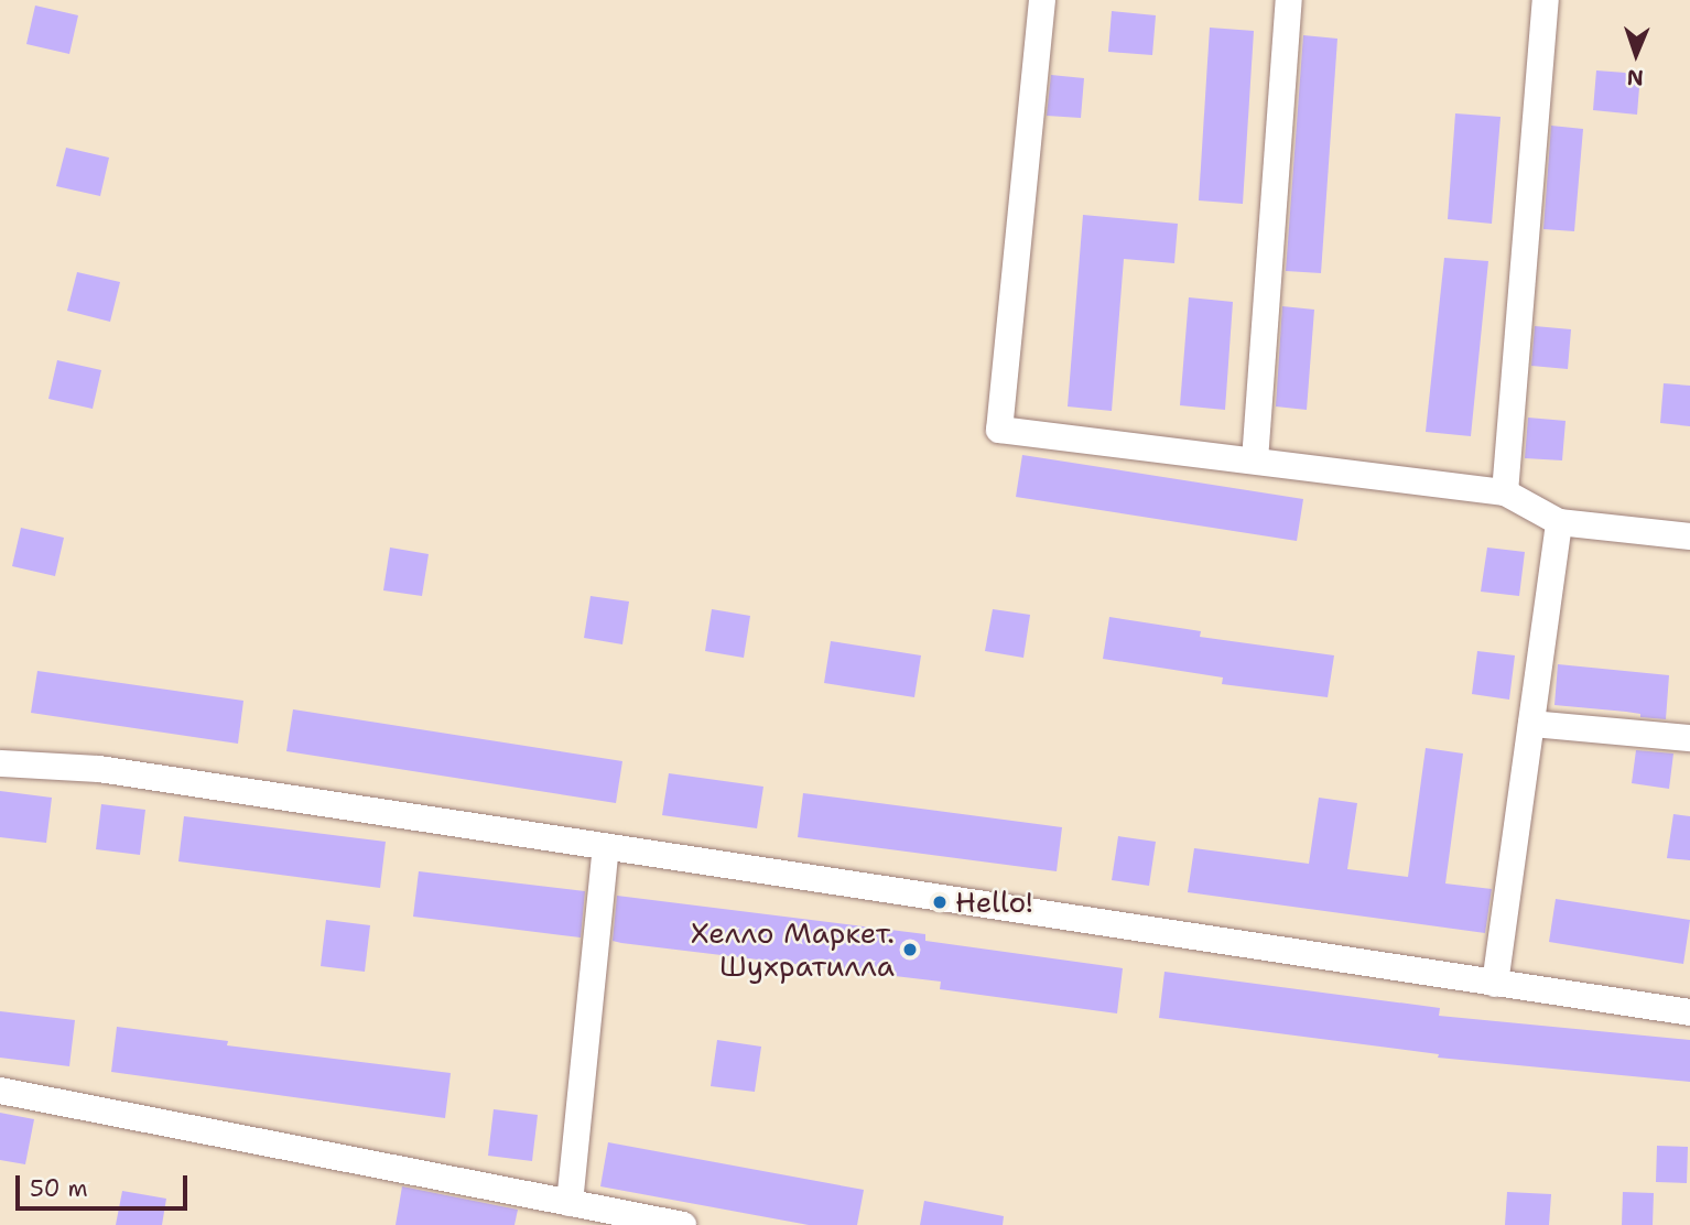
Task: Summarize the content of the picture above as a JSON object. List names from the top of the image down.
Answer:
{
  "places": ["Hello!", "Хелло Маркет. Шухратилла"],
  "scale_bar": "50 m",
  "north": "bottom"
}
